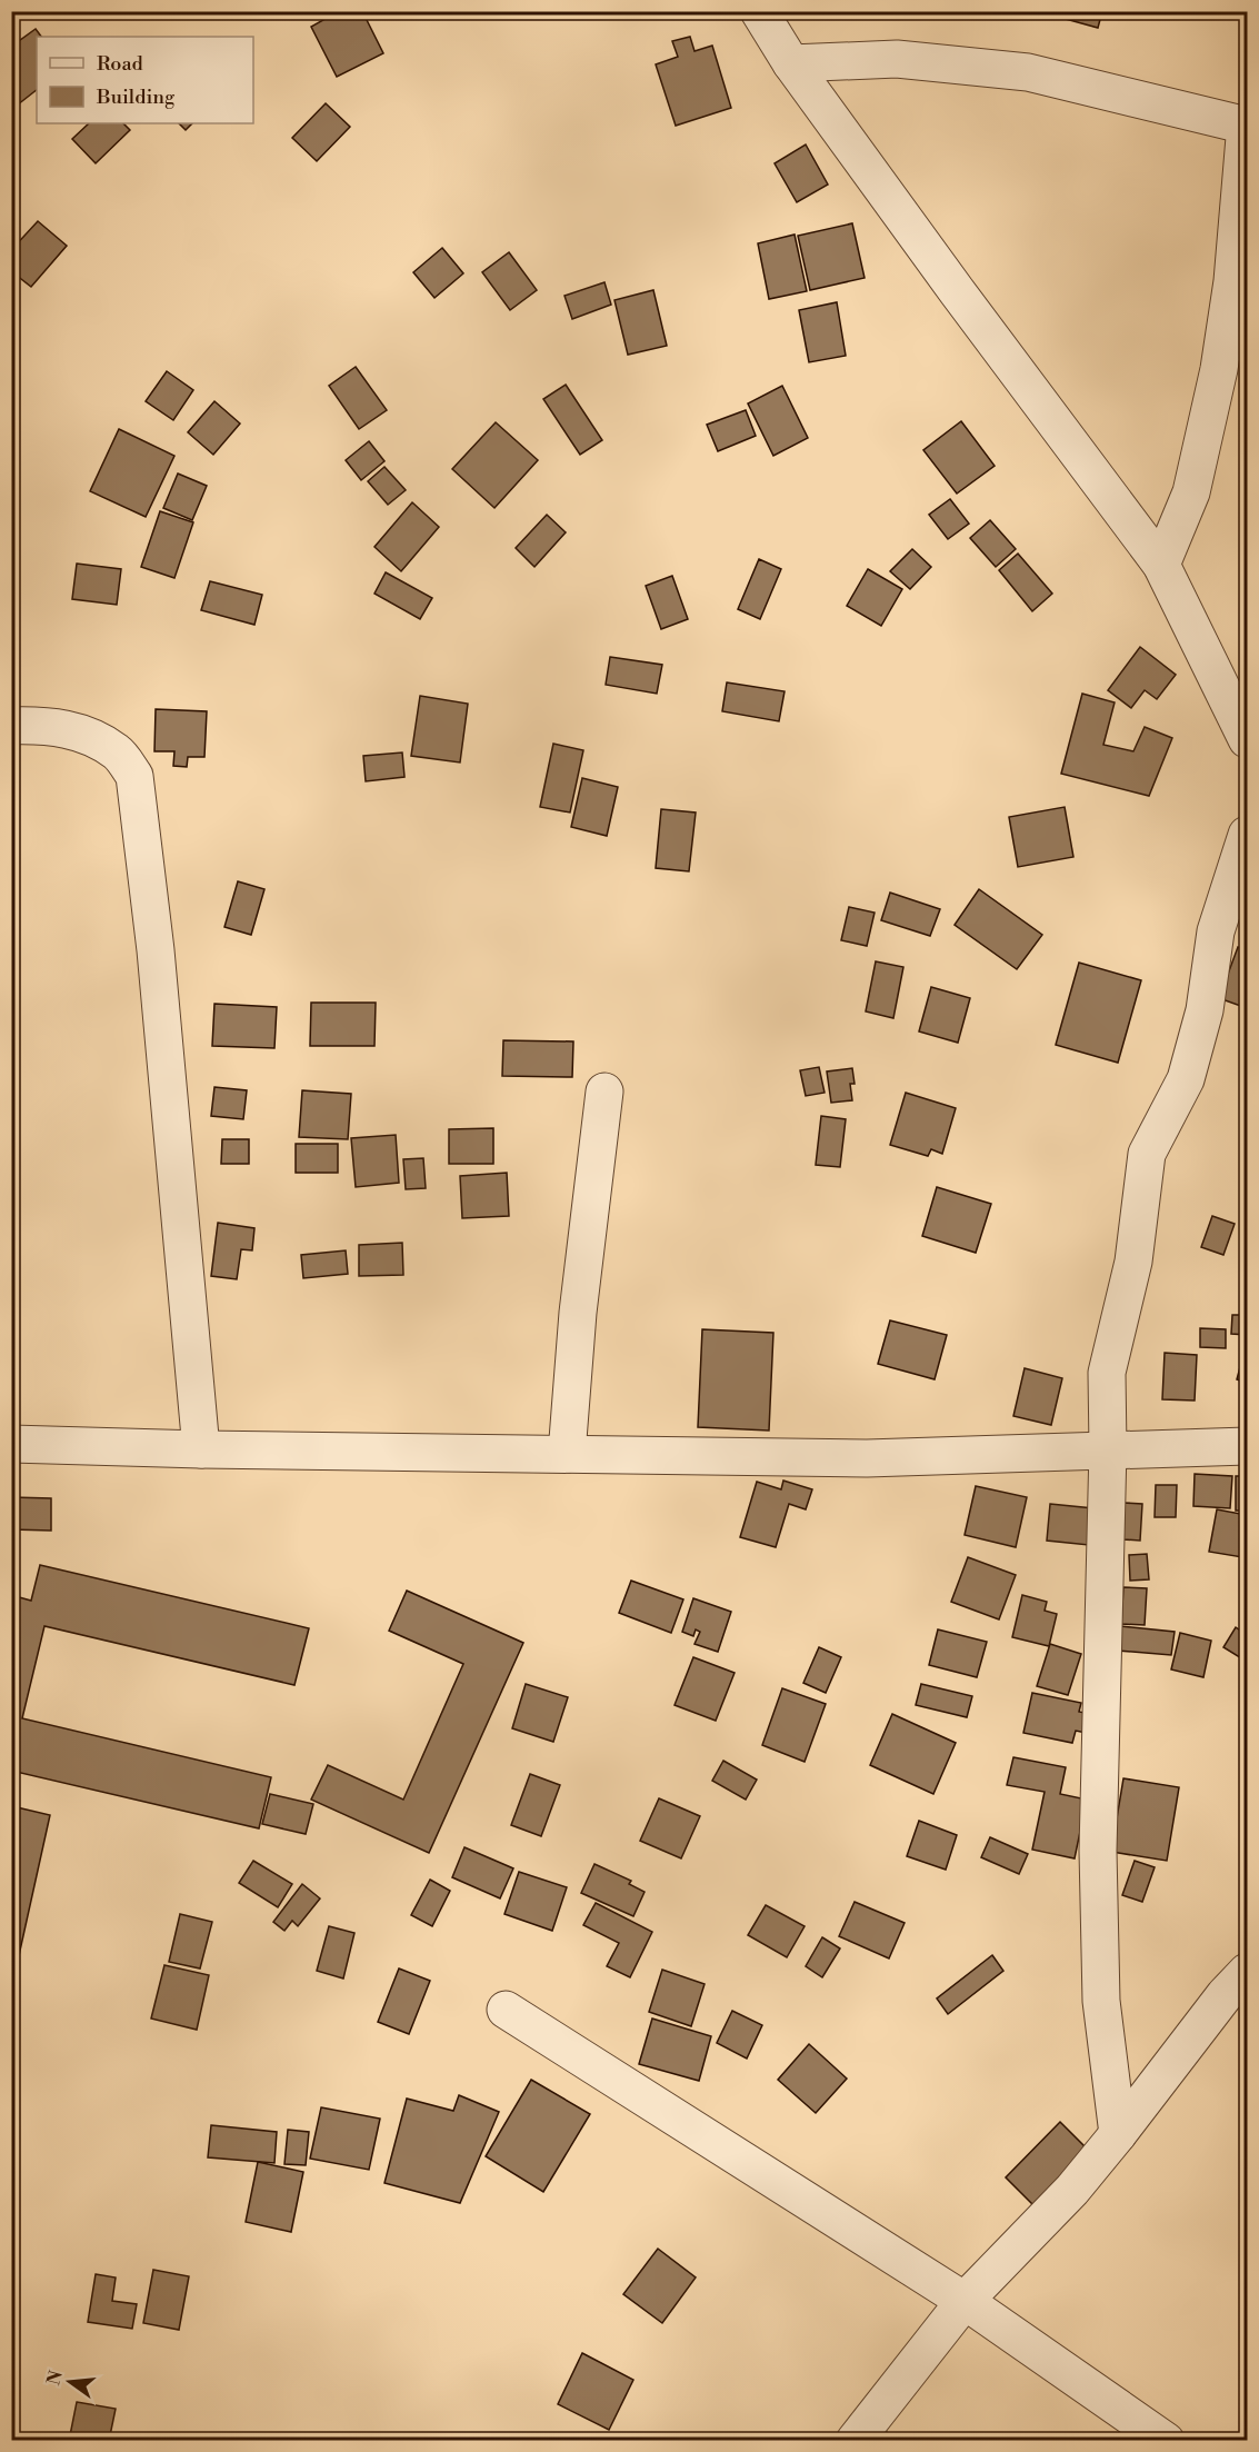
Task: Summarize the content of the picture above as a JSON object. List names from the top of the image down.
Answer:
{
  "legend": ["Road", "Building"],
  "north": "left"
}
